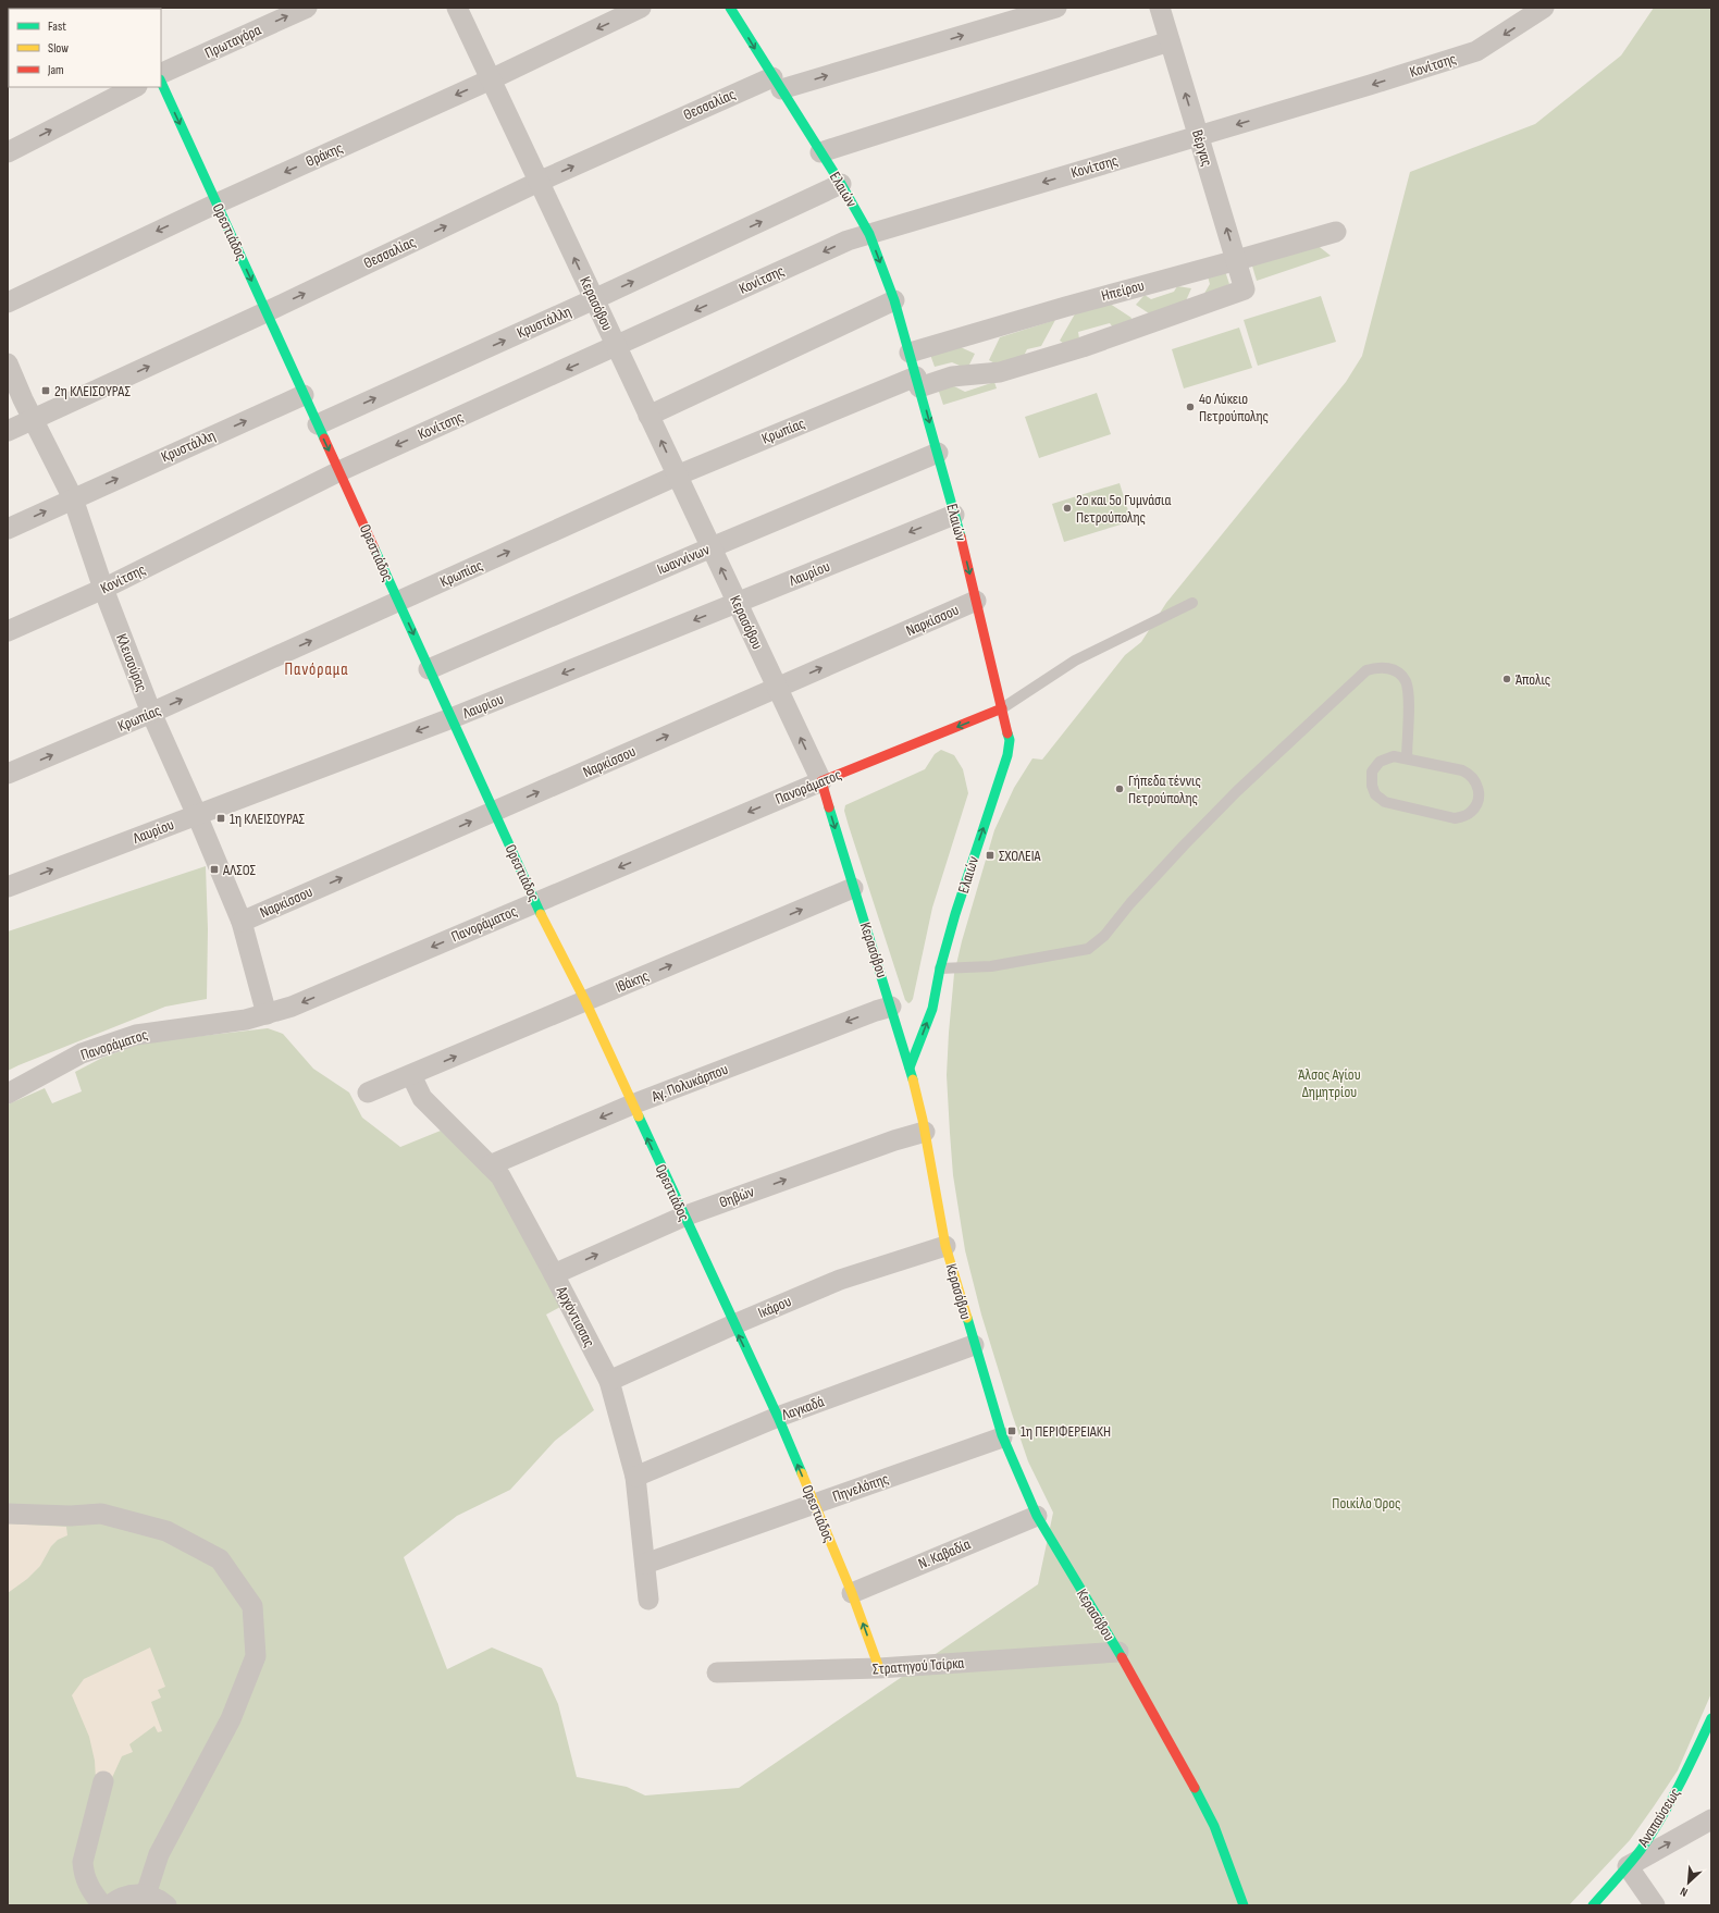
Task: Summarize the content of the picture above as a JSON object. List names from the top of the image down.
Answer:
{
  "streets": {
    "street": [
      "Πρωταγόρα",
      "Κονίτσης",
      "Θεσσαλίας",
      "Βέργας",
      "Θράκης",
      "Ελαιών",
      "Ορεστιάδος",
      "Ηπείρου",
      "Κερασόβου",
      "Κρυστάλλη",
      "Κρωπίας",
      "Ιωαννίνων",
      "Λαυρίου",
      "Ναρκίσσου",
      "Κλεισούρας",
      "Πανοράματος",
      "Ιθάκης",
      "Αγ. Πολυκάρπου",
      "Θηβών",
      "Ικάρου",
      "Αρχόντισσας",
      "Λαγκαδά",
      "Πηνελόπης",
      "N. Καβαδία",
      "Στρατηγού Τσίρκα",
      "Αναπαύσεως"
    ]
  },
  "crossings": [
    ["Κονίτσης", "Βέργας"],
    ["Κονίτσης", "Ελαιών"],
    ["Κονίτσης", "Ορεστιάδος"],
    ["Κονίτσης", "Κερασόβου"],
    ["Κονίτσης", "Κλεισούρας"],
    ["Θεσσαλίας", "Ελαιών"],
    ["Θεσσαλίας", "Ορεστιάδος"],
    ["Θεσσαλίας", "Κερασόβου"],
    ["Θεσσαλίας", "Κλεισούρας"],
    ["Βέργας", "Ελαιών"],
    ["Βέργας", "Ηπείρου"],
    ["Βέργας", "Κρωπίας"],
    ["Θράκης", "Ορεστιάδος"],
    ["Θράκης", "Κερασόβου"],
    ["Ελαιών", "Ηπείρου"],
    ["Ελαιών", "Κερασόβου"],
    ["Ελαιών", "Κρυστάλλη"],
    ["Ελαιών", "Κρωπίας"],
    ["Ελαιών", "Ιωαννίνων"],
    ["Ελαιών", "Λαυρίου"],
    ["Ελαιών", "Ναρκίσσου"],
    ["Ελαιών", "Πανοράματος"],
    ["Ορεστιάδος", "Κρυστάλλη"],
    ["Ορεστιάδος", "Κρωπίας"],
    ["Ορεστιάδος", "Ιωαννίνων"],
    ["Ορεστιάδος", "Λαυρίου"],
    ["Ορεστιάδος", "Ναρκίσσου"],
    ["Ορεστιάδος", "Πανοράματος"],
    ["Ορεστιάδος", "Ιθάκης"],
    ["Ορεστιάδος", "Αγ. Πολυκάρπου"],
    ["Ορεστιάδος", "Θηβών"],
    ["Ορεστιάδος", "Ικάρου"],
    ["Ορεστιάδος", "Λαγκαδά"],
    ["Ορεστιάδος", "Πηνελόπης"],
    ["Ορεστιάδος", "N. Καβαδία"],
    ["Ορεστιάδος", "Στρατηγού Τσίρκα"],
    ["Κερασόβου", "Κρυστάλλη"],
    ["Κερασόβου", "Κρωπίας"],
    ["Κερασόβου", "Ιωαννίνων"],
    ["Κερασόβου", "Λαυρίου"],
    ["Κερασόβου", "Ναρκίσσου"],
    ["Κερασόβου", "Πανοράματος"],
    ["Κερασόβου", "Ιθάκης"],
    ["Κερασόβου", "Αγ. Πολυκάρπου"],
    ["Κερασόβου", "Θηβών"],
    ["Κερασόβου", "Ικάρου"],
    ["Κερασόβου", "Λαγκαδά"],
    ["Κερασόβου", "Πηνελόπης"],
    ["Κερασόβου", "N. Καβαδία"],
    ["Κερασόβου", "Στρατηγού Τσίρκα"],
    ["Κρυστάλλη", "Κλεισούρας"],
    ["Κρωπίας", "Κλεισούρας"],
    ["Λαυρίου", "Κλεισούρας"],
    ["Ναρκίσσου", "Κλεισούρας"],
    ["Κλεισούρας", "Πανοράματος"],
    ["Ιθάκης", "Αρχόντισσας"],
    ["Αγ. Πολυκάρπου", "Αρχόντισσας"],
    ["Θηβών", "Αρχόντισσας"],
    ["Ικάρου", "Αρχόντισσας"],
    ["Αρχόντισσας", "Λαγκαδά"],
    ["Αρχόντισσας", "Πηνελόπης"]
  ],
  "one_way": [
    "Πρωταγόρα",
    "Θεσσαλίας",
    "Βέργας",
    "Θράκης",
    "Κρωπίας",
    "Ναρκίσσου",
    "Πανοράματος",
    "Ιθάκης",
    "Αγ. Πολυκάρπου",
    "Θηβών"
  ],
  "districts": ["Πανόραμα"],
  "parks": ["Άλσος Αγίου Δημητρίου", "Ποικίλο Όρος"],
  "places": {
    "transit": [
      "2η ΚΛΕΙΣΟΥΡΑΣ",
      "1η ΚΛΕΙΣΟΥΡΑΣ",
      "ΣΧΟΛΕΙΑ",
      "ΑΛΣΟΣ",
      "1η ΠΕΡΙΦΕΡΕΙΑΚΗ"
    ],
    "other": [
      "4ο Λύκειο Πετρούπολης",
      "2ο και 5ο Γυμνάσια Πετρούπολης",
      "Άπολις",
      "Γήπεδα τέννις Πετρούπολης"
    ]
  },
  "legend": ["Fast", "Slow", "Jam"],
  "north": "bottom left"
}
